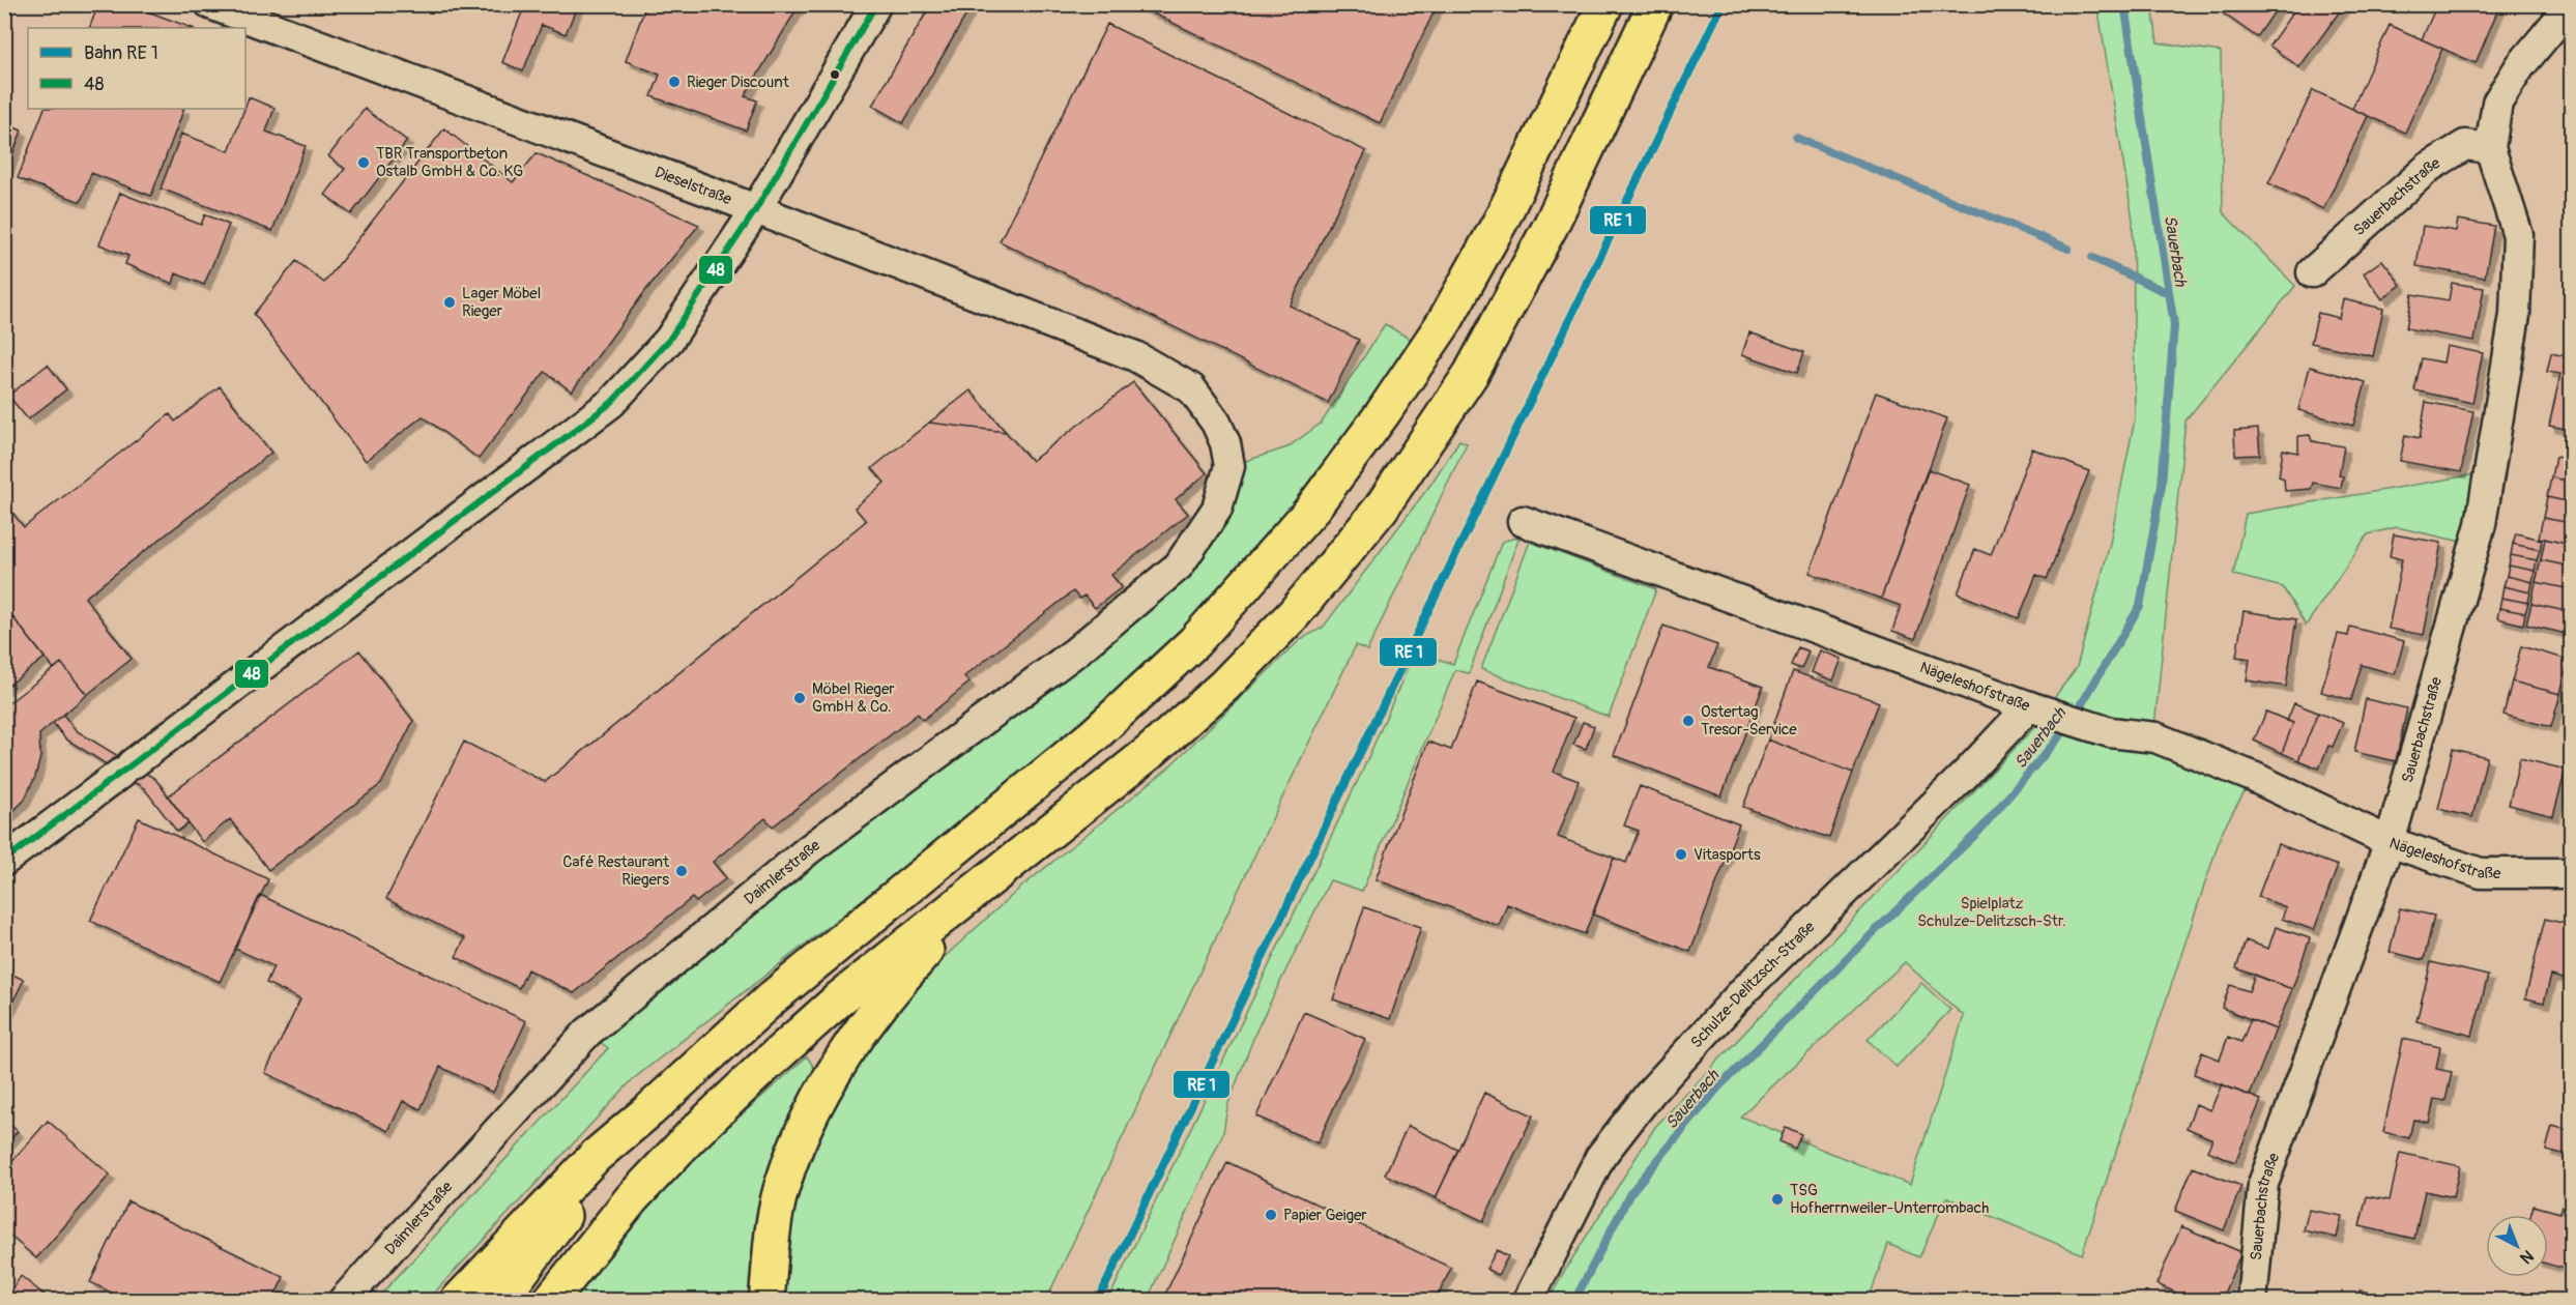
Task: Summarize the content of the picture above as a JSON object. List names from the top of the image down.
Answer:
{
  "streets": {
    "street": [
      "Dieselstraße",
      "Sauerbachstraße",
      "Nägeleshofstraße",
      "Daimlerstraße",
      "Schulze-Delitzsch-Straße"
    ]
  },
  "crossings": [
    ["Dieselstraße", "Daimlerstraße"],
    ["Sauerbachstraße", "Nägeleshofstraße"],
    ["Nägeleshofstraße", "Schulze-Delitzsch-Straße"]
  ],
  "water": ["Sauerbach"],
  "parks": ["Spielplatz Schulze-Delitzsch-Str."],
  "places": [
    "Rieger Discount",
    "TBR Transportbeton Ostalb GmbH & Co. KG",
    "Lager Möbel Rieger",
    "Möbel Rieger GmbH & Co.",
    "Ostertag Tresor-Service",
    "Vitasports",
    "Café Restaurant Riegers",
    "TSG Hofherrnweiler-Unterrombach",
    "Papier Geiger"
  ],
  "lines": ["transit line 48"],
  "legend": ["Bahn RE 1", "48"],
  "north": "bottom right"
}
